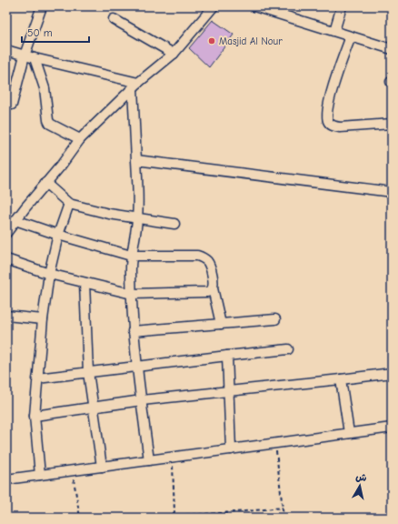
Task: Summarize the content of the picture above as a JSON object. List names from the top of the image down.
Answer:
{
  "places": ["Masjid Al Nour"],
  "scale_bar": "50 m",
  "north": "top"
}
